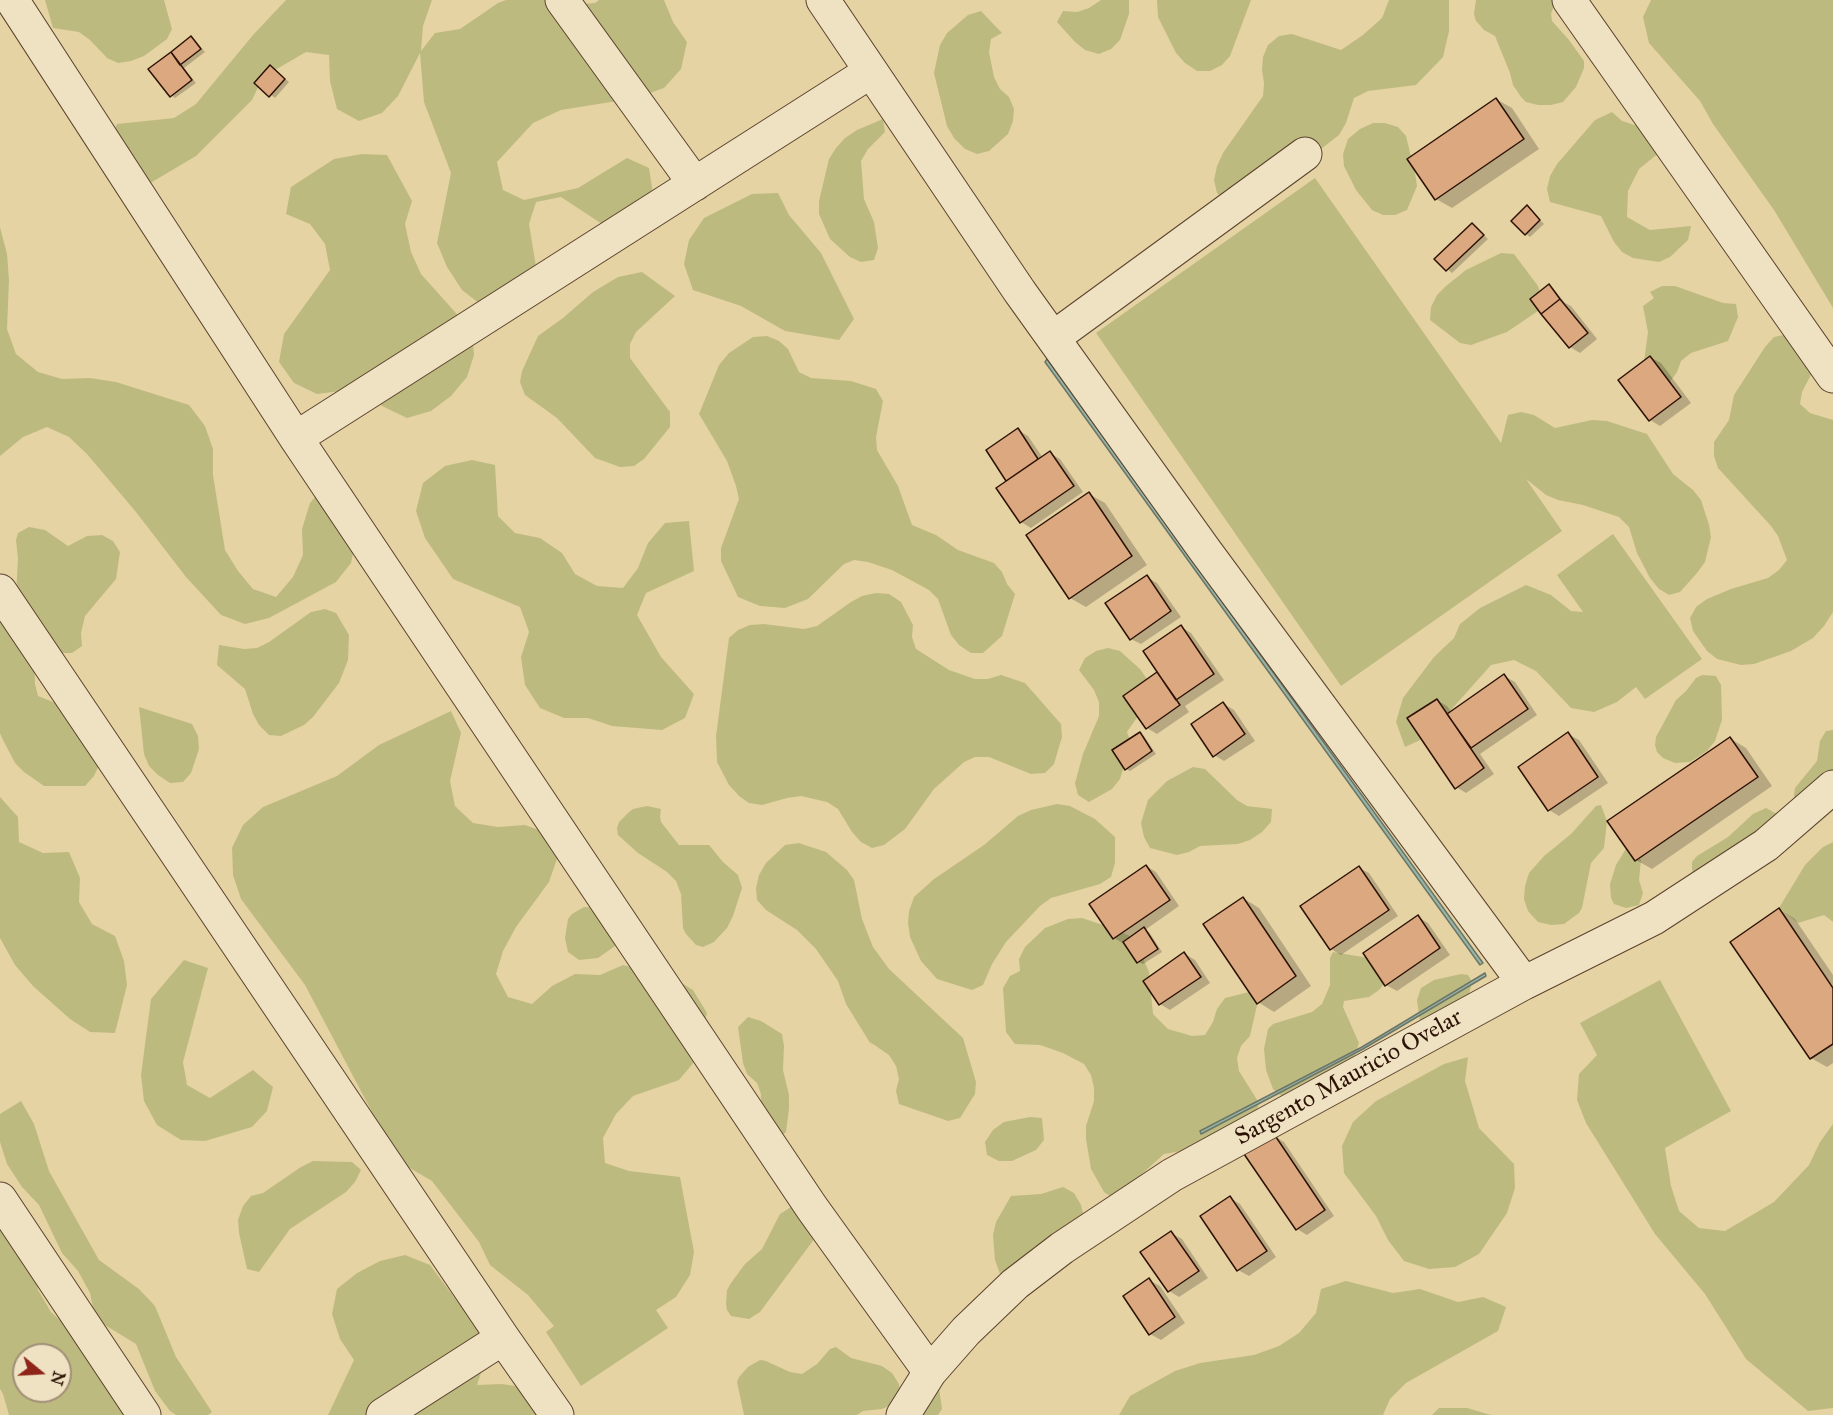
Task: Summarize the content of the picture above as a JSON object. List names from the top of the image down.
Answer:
{
  "streets": {
    "street": ["Sargento Mauricio Ovelar"]
  },
  "north": "right"
}
